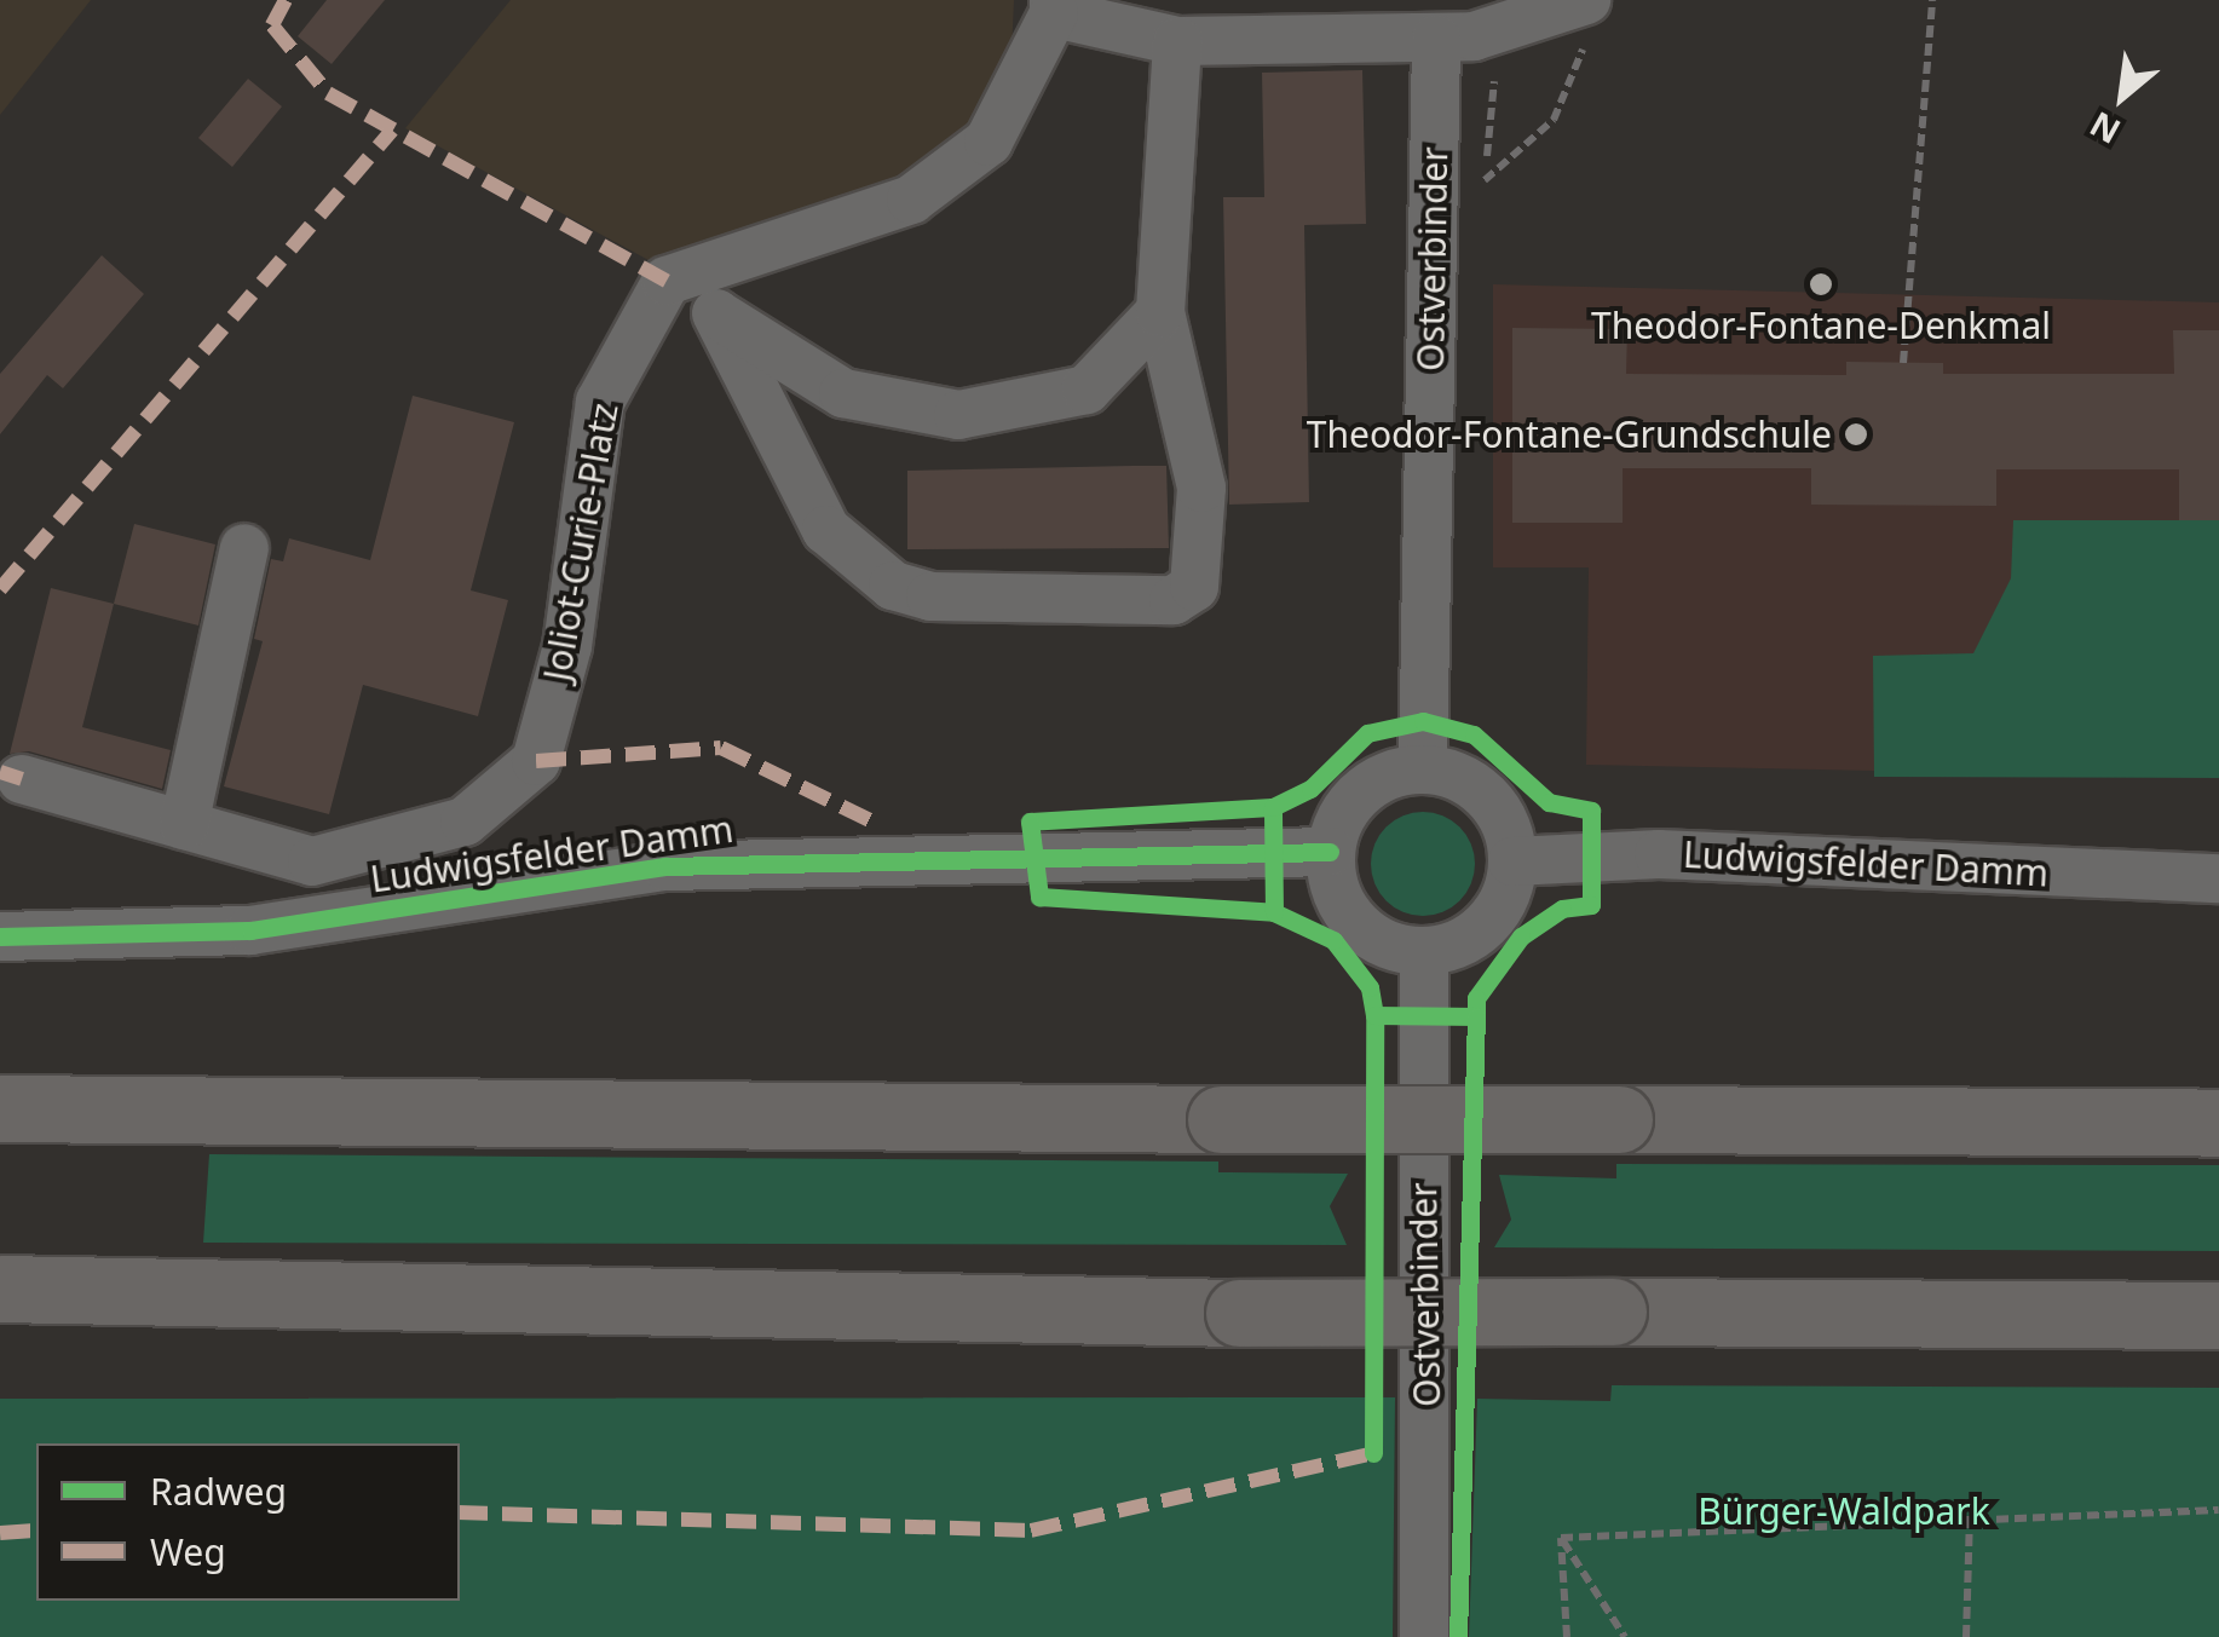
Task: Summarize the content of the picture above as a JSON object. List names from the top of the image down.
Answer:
{
  "streets": {
    "street": ["Ostverbinder", "Joliot-Curie-Platz", "Ludwigsfelder Damm"]
  },
  "crossings": [
    ["Ostverbinder", "Ludwigsfelder Damm"]
  ],
  "parks": ["Bürger-Waldpark"],
  "places": ["Theodor-Fontane-Denkmal", "Theodor-Fontane-Grundschule"],
  "legend": ["Radweg", "Weg"],
  "north": "bottom left"
}
